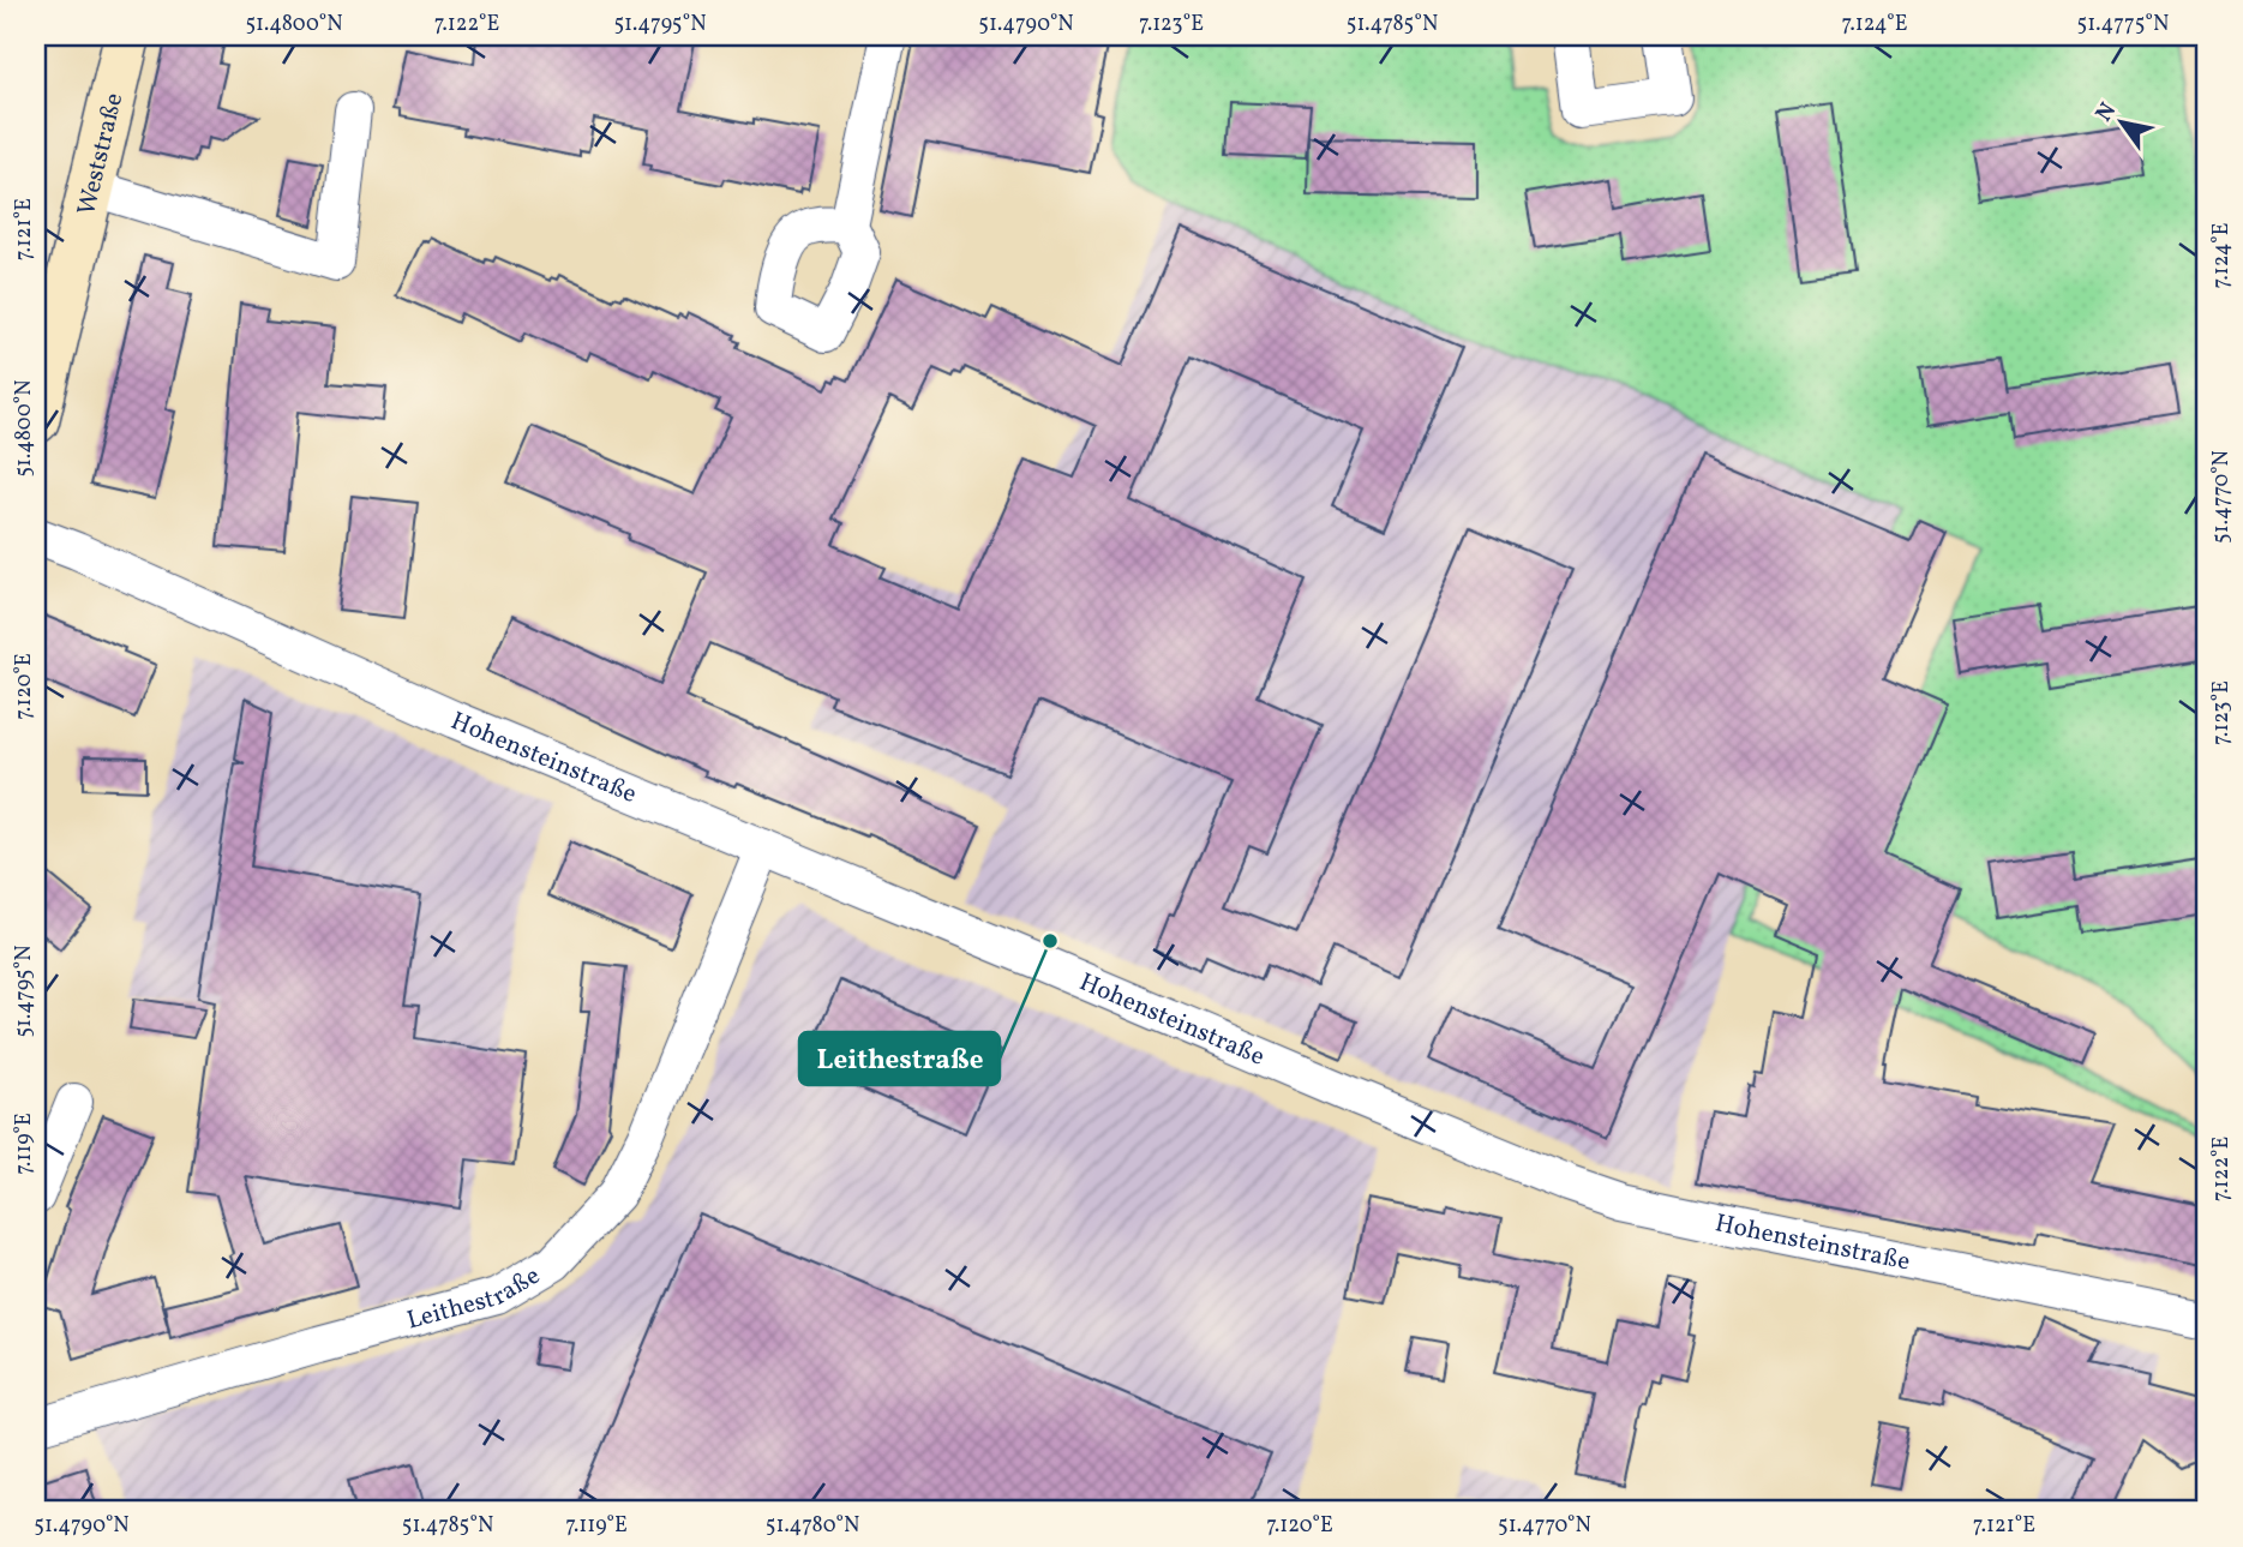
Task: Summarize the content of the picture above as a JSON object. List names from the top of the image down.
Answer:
{
  "streets": {
    "street": ["Weststraße", "Hohensteinstraße", "Leithestraße"]
  },
  "crossings": [
    ["Hohensteinstraße", "Leithestraße"]
  ],
  "places": ["Leithestraße"],
  "north": "top left",
  "coordinates": [
    "51.4800°N",
    "7.122°E",
    "51.4795°N",
    "51.4790°N",
    "7.123°E",
    "51.4785°N",
    "7.124°E",
    "51.4775°N",
    "7.121°E",
    "51.4770°N",
    "7.120°E",
    "7.119°E",
    "51.4780°N"
  ]
}
